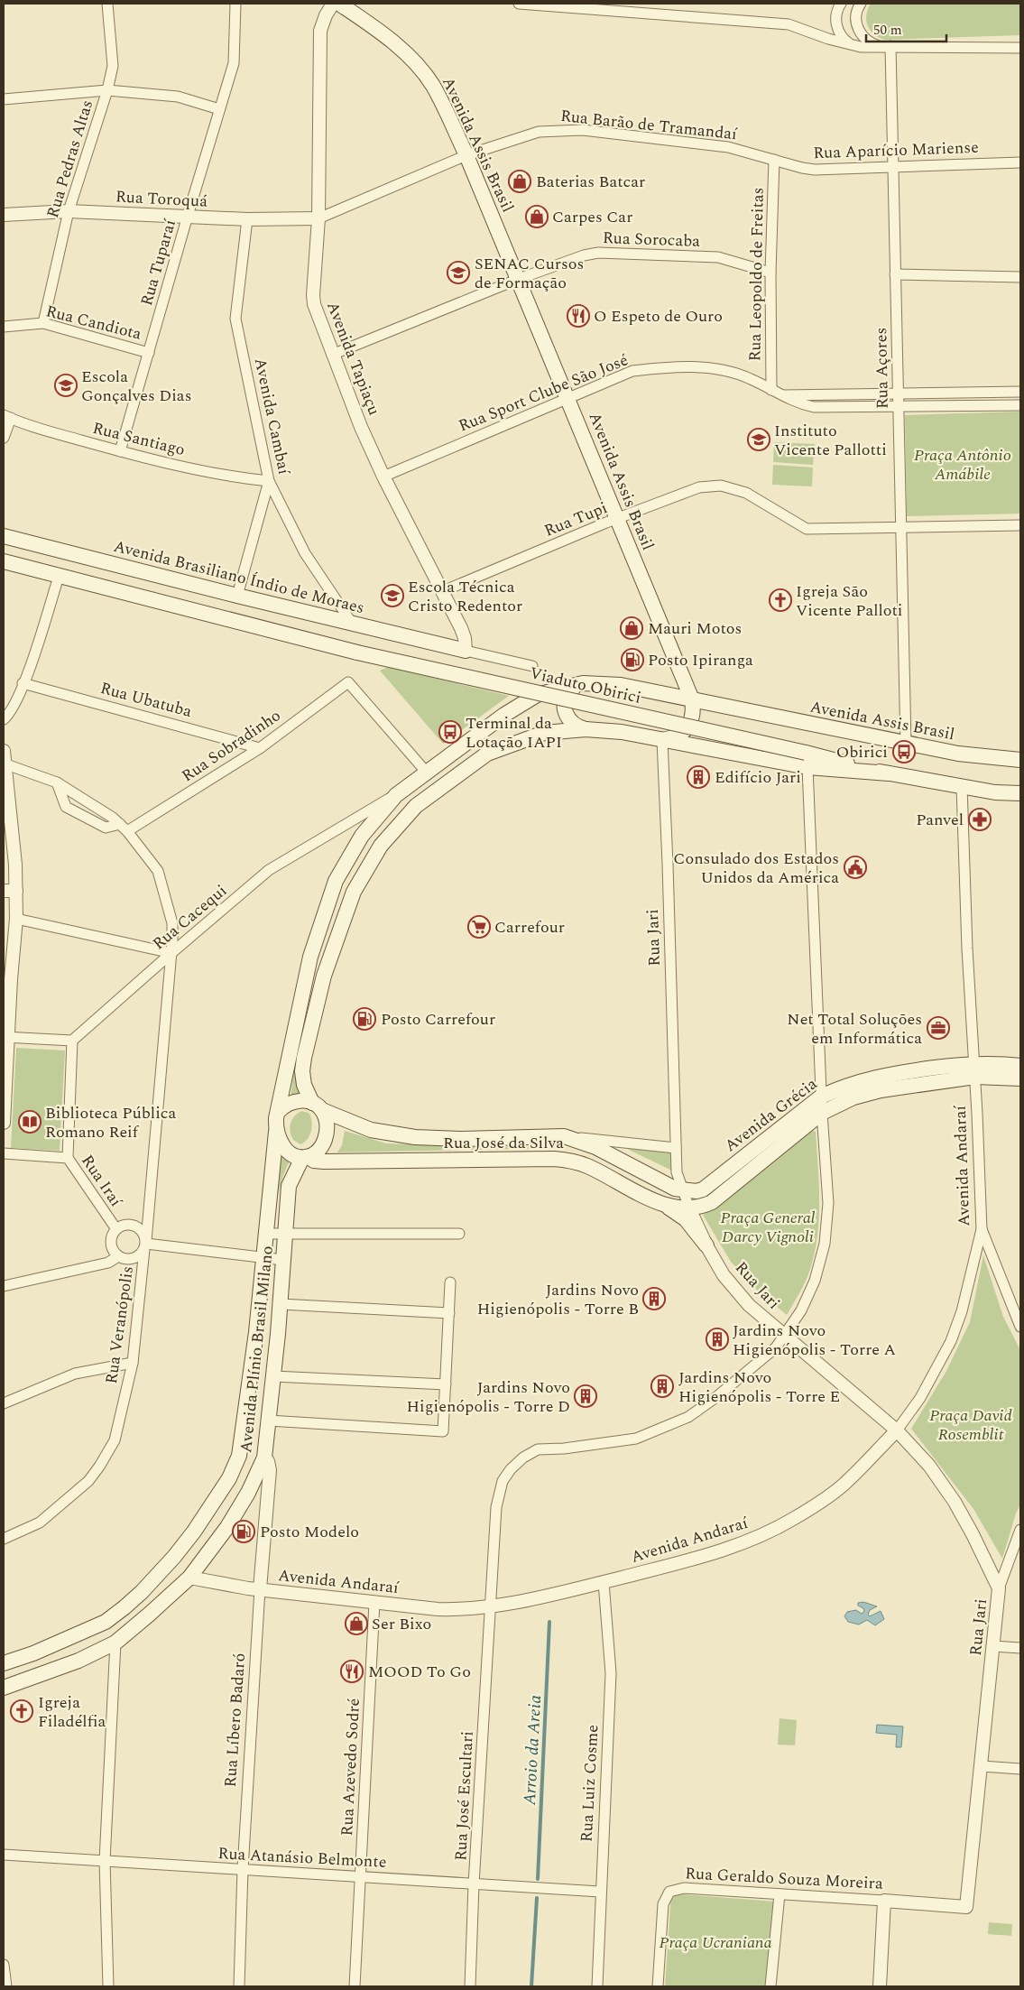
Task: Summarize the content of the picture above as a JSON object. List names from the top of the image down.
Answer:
{
  "streets": {
    "main road": [
      "Avenida Assis Brasil",
      "Avenida Brasiliano Índio de Moraes",
      "Viaduto Obirici",
      "Avenida Grécia",
      "Rua José da Silva",
      "Avenida Plínio Brasil Milano"
    ],
    "street": [
      "Rua Barão de Tramandaí",
      "Rua Aparício Mariense",
      "Rua Pedras Altas",
      "Rua Toroquá",
      "Rua Sorocaba",
      "Rua Tuparaí",
      "Rua Leopoldo de Freitas",
      "Rua Candiota",
      "Avenida Tapiaçu",
      "Rua Açores",
      "Rua Sport Clube São José",
      "Avenida Cambaí",
      "Rua Santiago",
      "Rua Tupi",
      "Rua Ubatuba",
      "Rua Sobradinho",
      "Rua Cacequi",
      "Rua Jari",
      "Avenida Andaraí",
      "Rua Iraí",
      "Rua Veranópolis",
      "Rua Líbero Badaró",
      "Rua Azevedo Sodré",
      "Rua Luiz Cosme",
      "Rua José Escultari",
      "Rua Atanásio Belmonte",
      "Rua Geraldo Souza Moreira"
    ]
  },
  "crossings": [
    ["Rua Barão de Tramandaí", "Avenida Assis Brasil"],
    ["Rua Barão de Tramandaí", "Rua Aparício Mariense"],
    ["Rua Barão de Tramandaí", "Rua Toroquá"],
    ["Rua Barão de Tramandaí", "Rua Leopoldo de Freitas"],
    ["Rua Barão de Tramandaí", "Avenida Tapiaçu"],
    ["Avenida Assis Brasil", "Rua Sorocaba"],
    ["Avenida Assis Brasil", "Rua Açores"],
    ["Avenida Assis Brasil", "Rua Sport Clube São José"],
    ["Avenida Assis Brasil", "Rua Tupi"],
    ["Rua Aparício Mariense", "Rua Leopoldo de Freitas"],
    ["Rua Aparício Mariense", "Rua Açores"],
    ["Rua Pedras Altas", "Rua Toroquá"],
    ["Rua Pedras Altas", "Rua Candiota"],
    ["Rua Toroquá", "Rua Tuparaí"],
    ["Rua Toroquá", "Avenida Tapiaçu"],
    ["Rua Toroquá", "Avenida Cambaí"],
    ["Rua Sorocaba", "Rua Leopoldo de Freitas"],
    ["Rua Sorocaba", "Avenida Tapiaçu"],
    ["Rua Tuparaí", "Rua Candiota"],
    ["Rua Tuparaí", "Rua Santiago"],
    ["Rua Leopoldo de Freitas", "Rua Sport Clube São José"],
    ["Avenida Tapiaçu", "Rua Sport Clube São José"],
    ["Avenida Tapiaçu", "Rua Tupi"],
    ["Avenida Tapiaçu", "Avenida Brasiliano Índio de Moraes"],
    ["Rua Açores", "Rua Sport Clube São José"],
    ["Rua Açores", "Rua Tupi"],
    ["Avenida Cambaí", "Rua Santiago"],
    ["Avenida Cambaí", "Avenida Brasiliano Índio de Moraes"],
    ["Viaduto Obirici", "Rua José Escultari"],
    ["Rua Ubatuba", "Rua Sobradinho"],
    ["Rua Sobradinho", "Rua Veranópolis"],
    ["Rua Cacequi", "Rua Veranópolis"],
    ["Rua Jari", "Avenida Grécia"],
    ["Rua Jari", "Rua José da Silva"],
    ["Rua Jari", "Avenida Andaraí"],
    ["Rua Jari", "Rua José Escultari"],
    ["Rua Jari", "Rua Geraldo Souza Moreira"],
    ["Avenida Grécia", "Rua José da Silva"],
    ["Avenida Grécia", "Avenida Andaraí"],
    ["Avenida Grécia", "Rua José Escultari"],
    ["Rua José da Silva", "Avenida Plínio Brasil Milano"],
    ["Avenida Andaraí", "Avenida Plínio Brasil Milano"],
    ["Avenida Andaraí", "Rua Líbero Badaró"],
    ["Avenida Andaraí", "Rua Azevedo Sodré"],
    ["Avenida Andaraí", "Rua Luiz Cosme"],
    ["Avenida Andaraí", "Rua José Escultari"],
    ["Rua Iraí", "Rua Veranópolis"],
    ["Avenida Plínio Brasil Milano", "Rua Líbero Badaró"],
    ["Rua Líbero Badaró", "Rua Atanásio Belmonte"],
    ["Rua Azevedo Sodré", "Rua Atanásio Belmonte"],
    ["Rua Luiz Cosme", "Rua Atanásio Belmonte"],
    ["Rua José Escultari", "Rua Atanásio Belmonte"]
  ],
  "water": ["Arroio da Areia"],
  "parks": [
    "Praça Antônio Amábile",
    "Praça General Darcy Vignoli",
    "Praça David Rosemblit",
    "Praça Ucraniana"
  ],
  "places": {
    "shop": [
      "Baterias Batcar",
      "Carpes Car",
      "Mauri Motos",
      "Ser Bixo"
    ],
    "school or university": [
      "SENAC Cursos de Formação",
      "Escola Gonçalves Dias",
      "Instituto Vicente Pallotti",
      "Escola Técnica Cristo Redentor"
    ],
    "restaurant": ["O Espeto de Ouro", "MOOD To Go"],
    "church": ["Igreja São Vicente Palloti", "Igreja Filadélfia"],
    "fuel station": ["Posto Ipiranga", "Posto Carrefour", "Posto Modelo"],
    "bus stop": ["Terminal da Lotação IAPI", "Obirici"],
    "building": [
      "Edifício Jari",
      "Jardins Novo Higienópolis - Torre B",
      "Jardins Novo Higienópolis - Torre A",
      "Jardins Novo Higienópolis - Torre E",
      "Jardins Novo Higienópolis - Torre D"
    ],
    "pharmacy": ["Panvel"],
    "public building": ["Consulado dos Estados Unidos da América"],
    "supermarket": ["Carrefour"],
    "office": ["Net Total Soluções em Informática"],
    "library": ["Biblioteca Pública Romano Reif"]
  },
  "scale_bar": "50 m"
}
